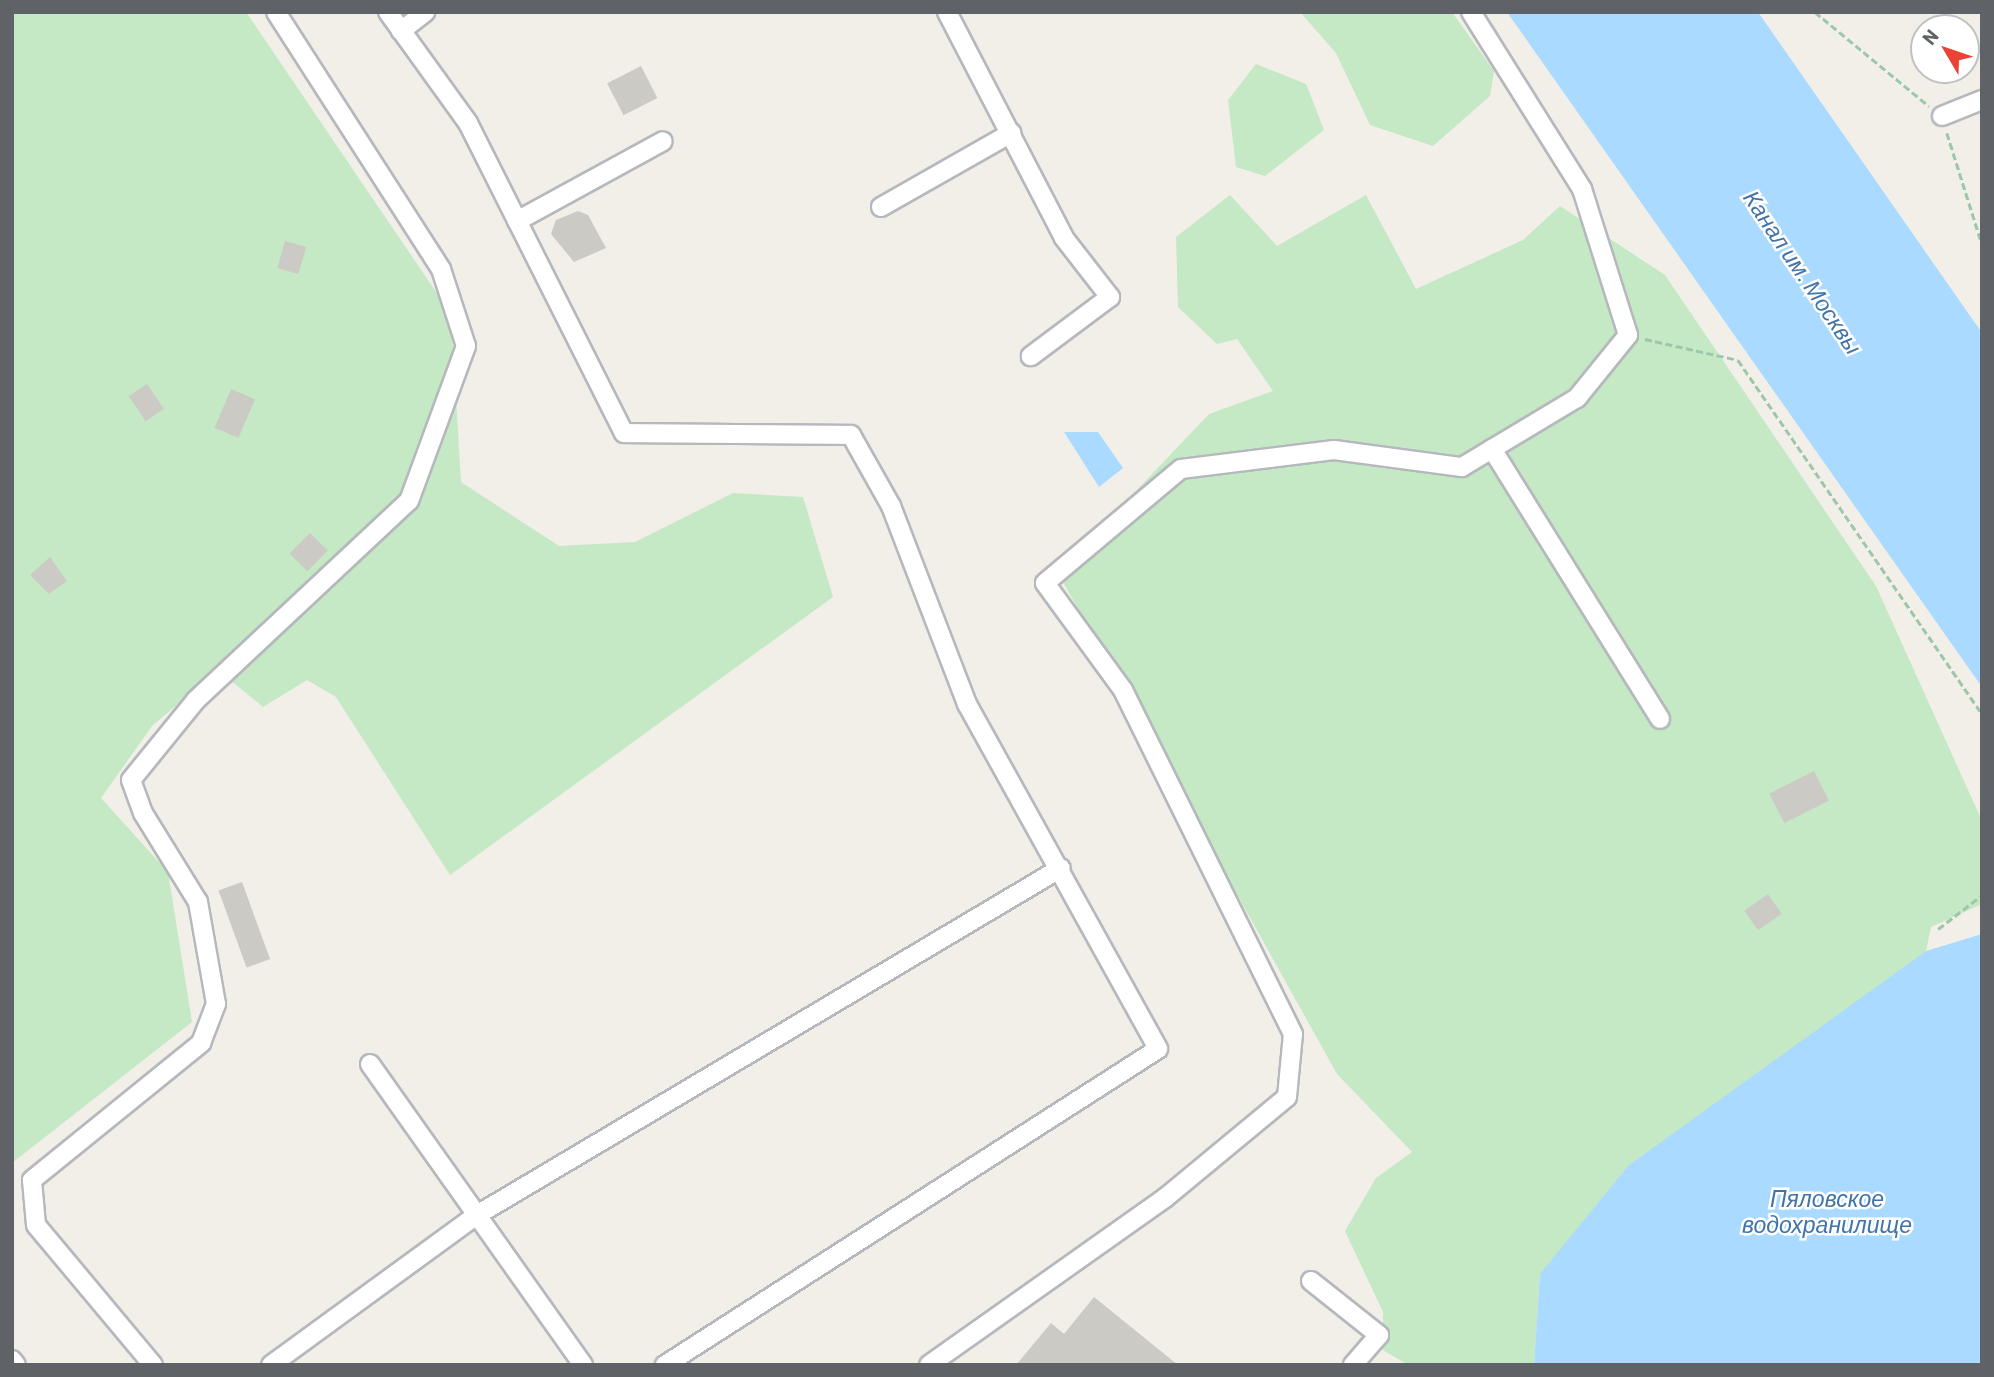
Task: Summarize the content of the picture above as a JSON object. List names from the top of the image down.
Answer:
{
  "water": ["Канал им. Москвы", "Пяловское водохранилище"],
  "north": "top left"
}
